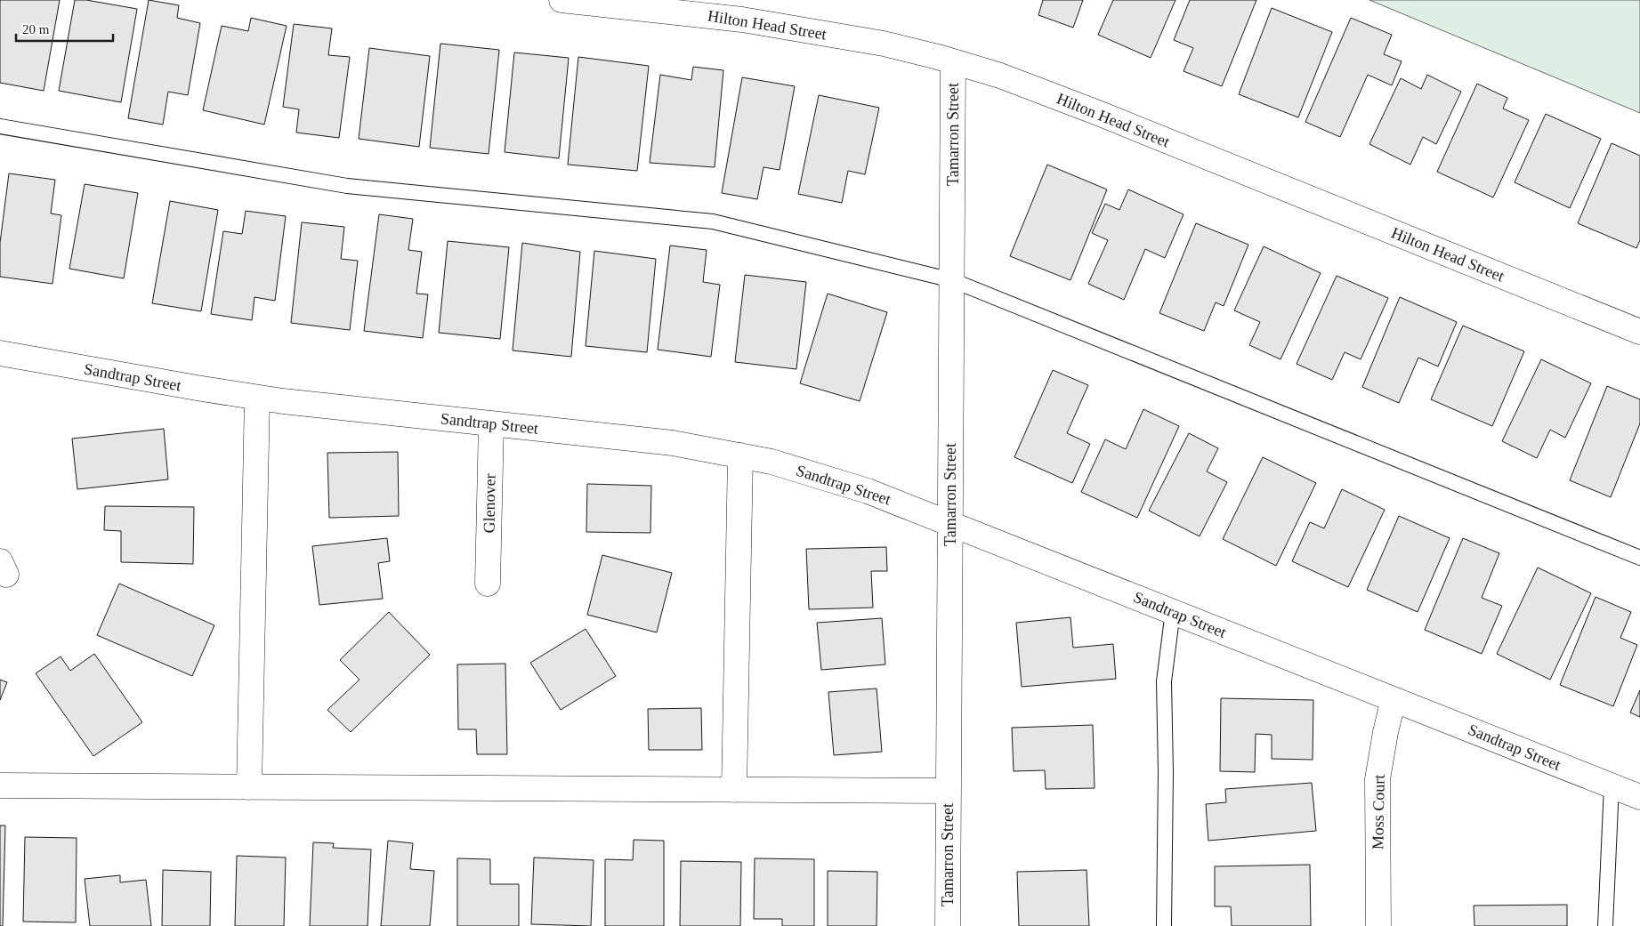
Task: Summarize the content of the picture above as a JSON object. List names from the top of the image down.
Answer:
{
  "streets": {
    "street": [
      "Hilton Head Street",
      "Tamarron Street",
      "Sandtrap Street",
      "Glenover",
      "Moss Court"
    ]
  },
  "crossings": [
    ["Hilton Head Street", "Tamarron Street"],
    ["Tamarron Street", "Sandtrap Street"],
    ["Sandtrap Street", "Glenover"],
    ["Sandtrap Street", "Moss Court"]
  ],
  "scale_bar": "20 m"
}
